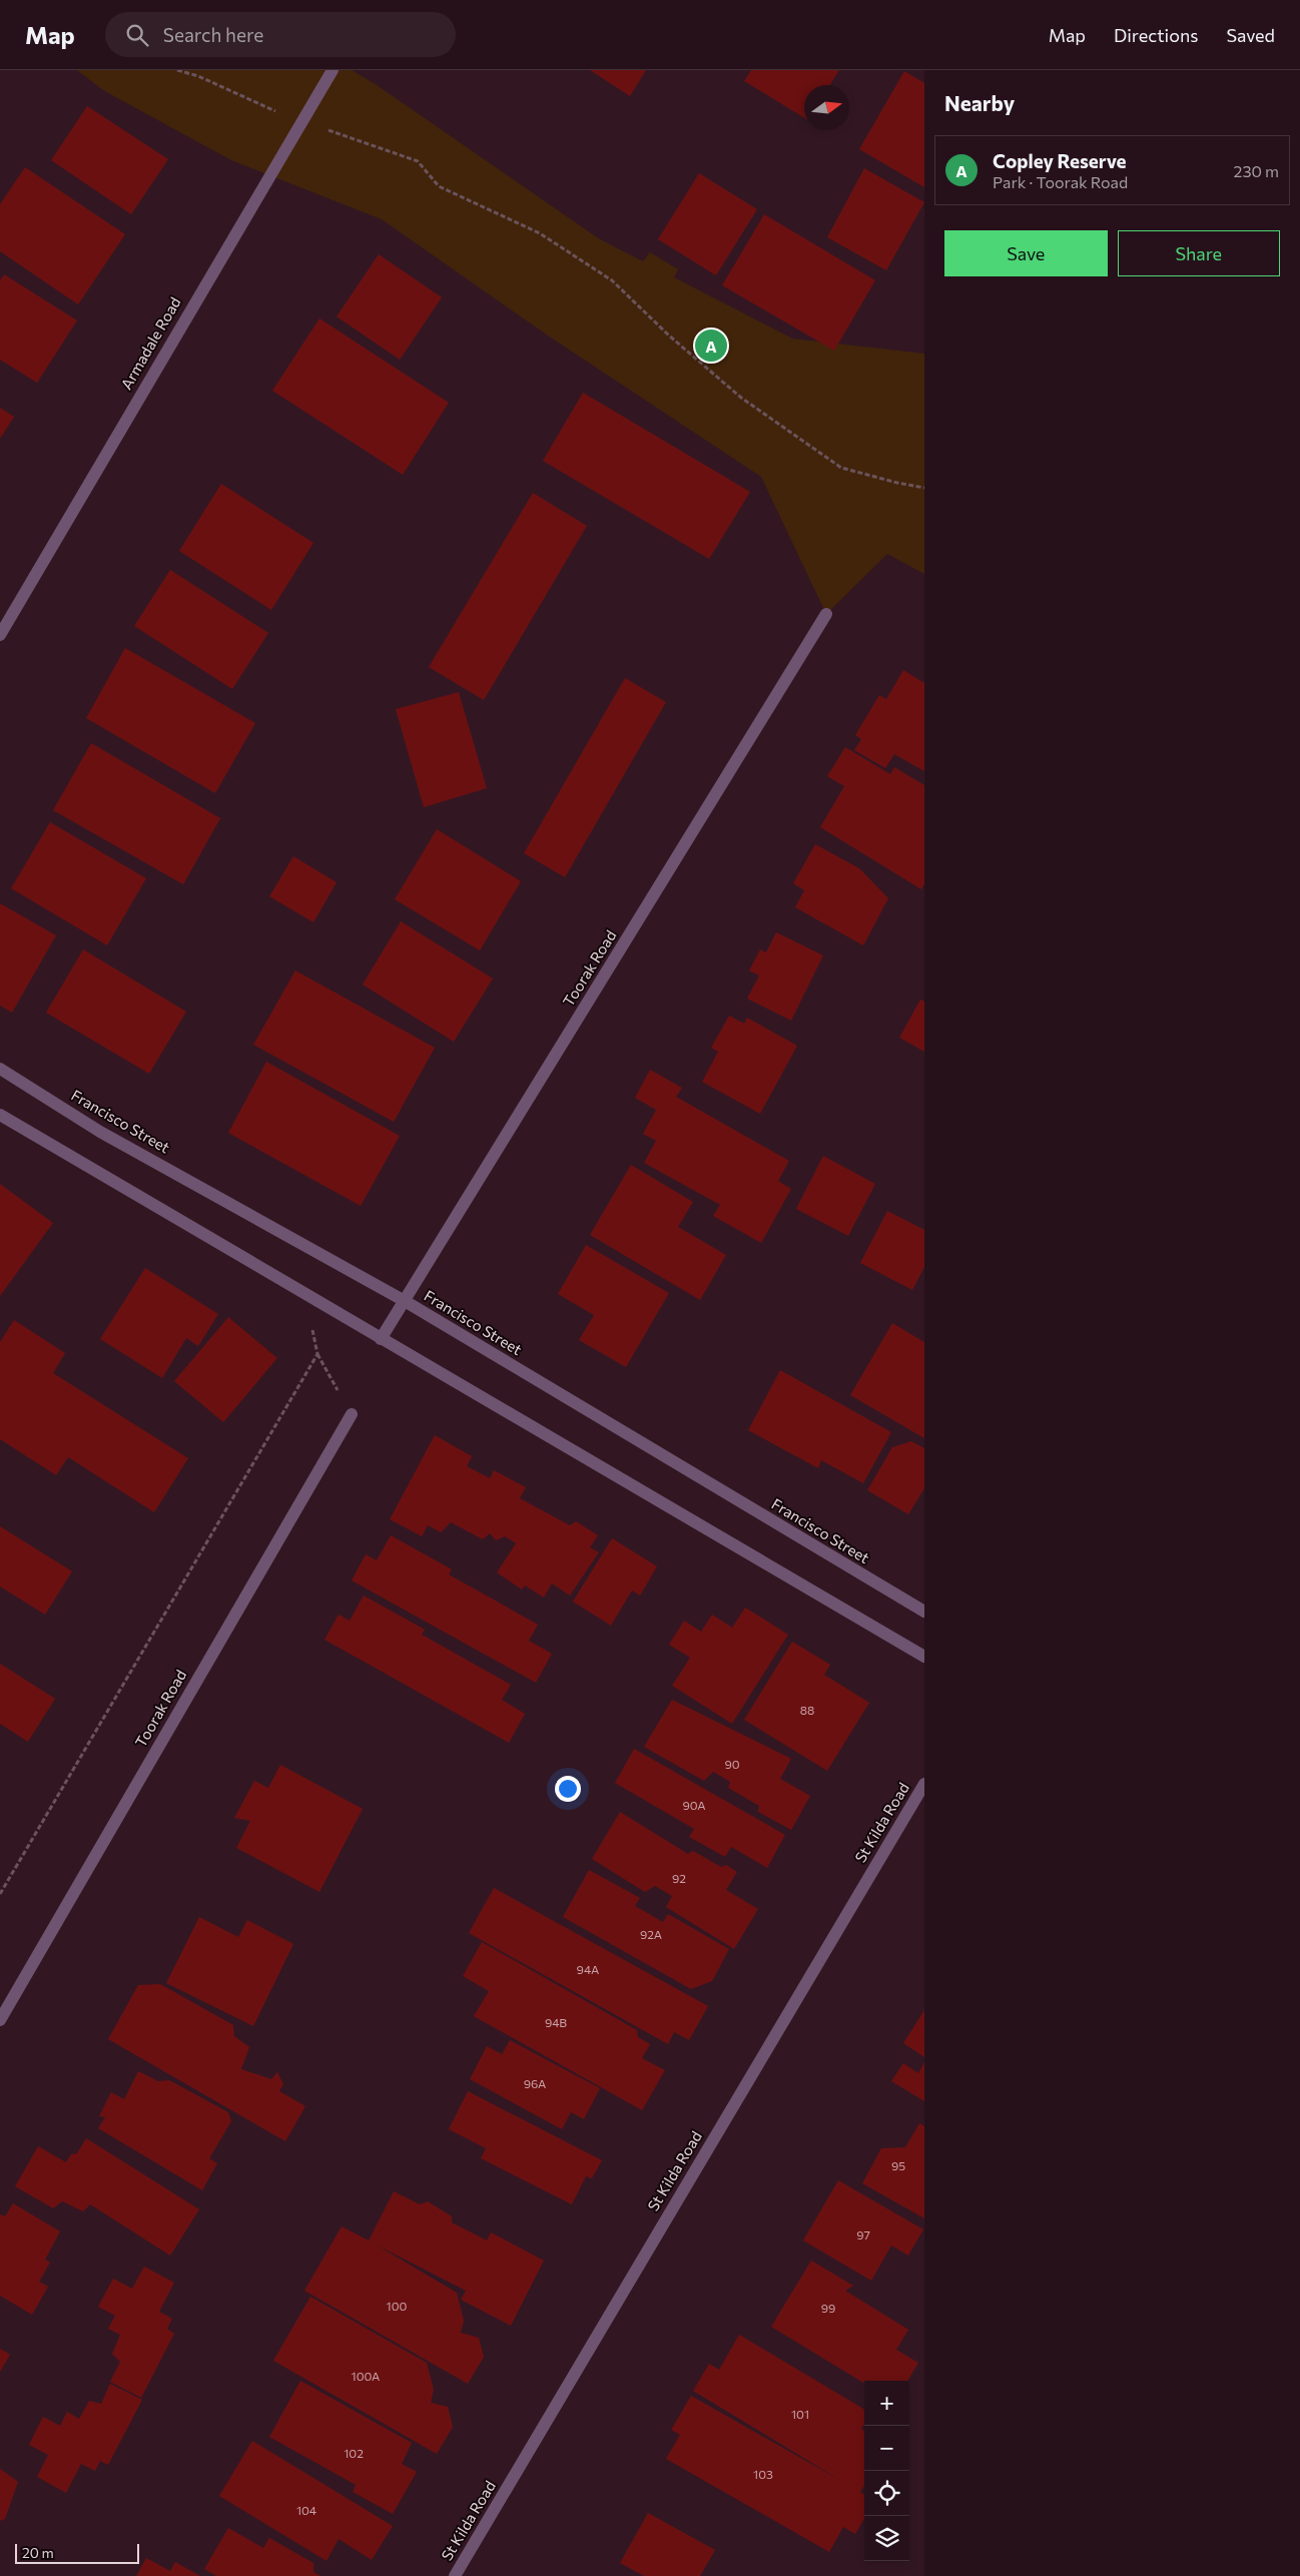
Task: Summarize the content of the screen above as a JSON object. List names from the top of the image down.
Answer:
{
  "streets": {
    "street": [
      "Armadale Road",
      "Toorak Road",
      "Francisco Street",
      "St Kilda Road"
    ]
  },
  "crossings": [
    ["Toorak Road", "Francisco Street"]
  ],
  "house_numbers": [
    "88",
    "90",
    "90A",
    "92",
    "92A",
    "94A",
    "94B",
    "96A",
    "95",
    "97",
    "100",
    "99",
    "100A",
    "101",
    "102",
    "103",
    "104"
  ],
  "scale_bar": "20 m",
  "north": "right",
  "page": {
    "header": "Map",
    "search": "Search here",
    "nav": ["Map", "Directions", "Saved"],
    "heading": "Nearby",
    "list": [
      {
        "mark": "A",
        "name": "Copley Reserve",
        "note": "Park · Toorak Road",
        "value": "230 m"
      }
    ],
    "buttons": ["Save", "Share"],
    "pins": "A",
    "map_buttons": ["+", "−"],
    "scale": "20 m"
  }
}
